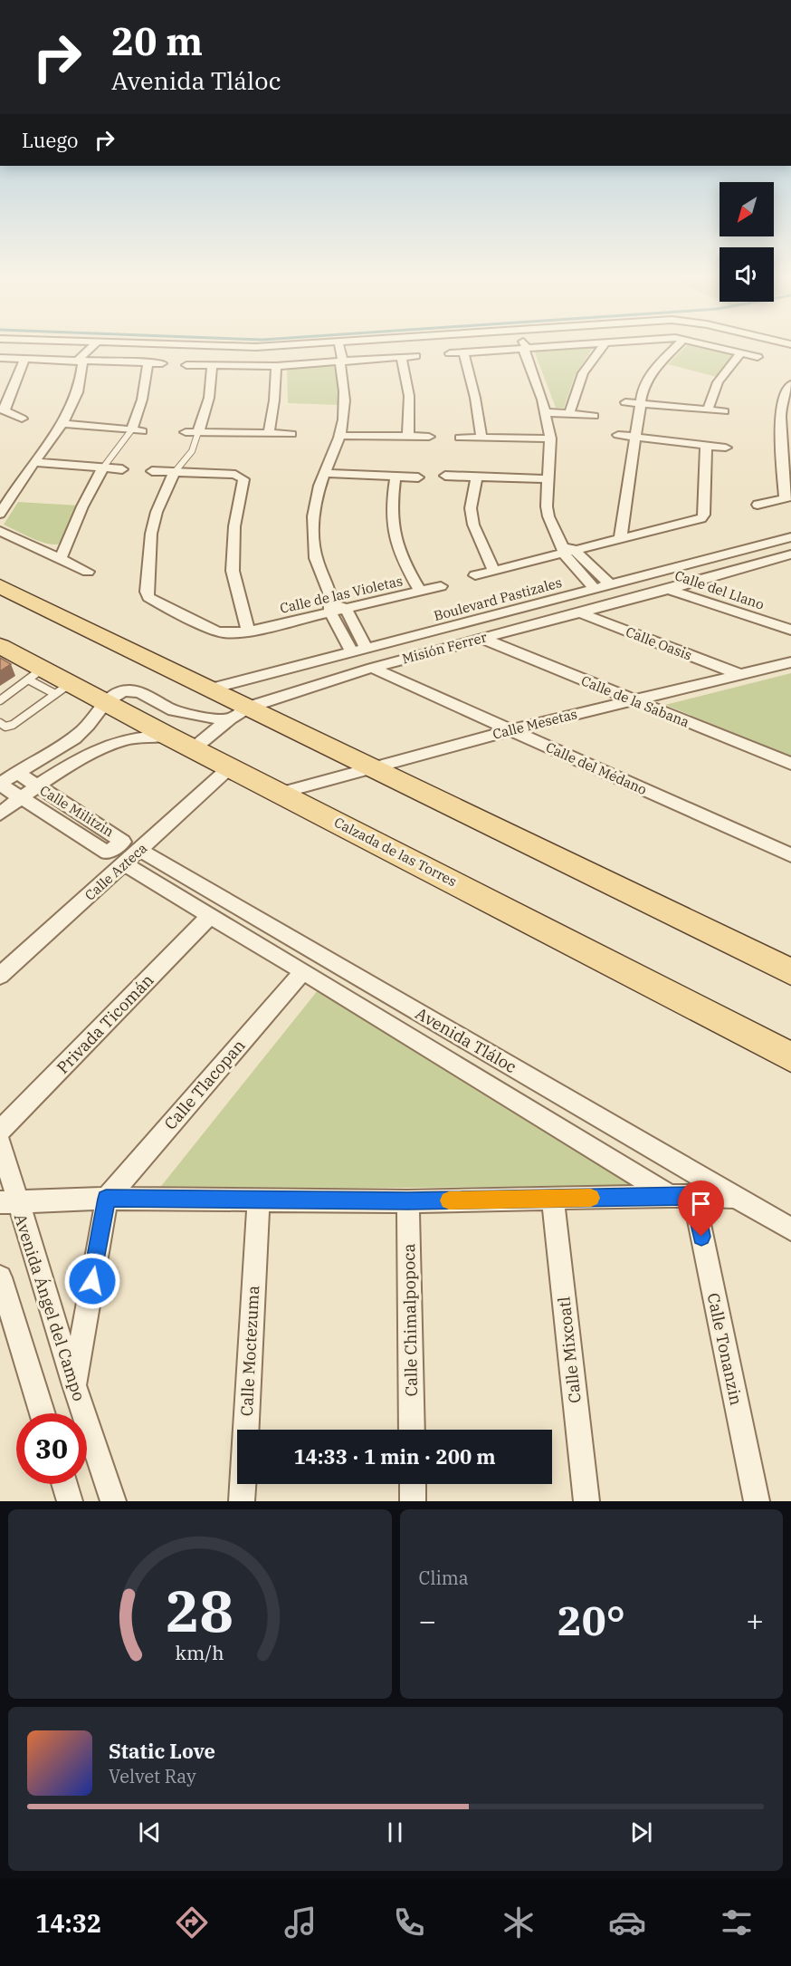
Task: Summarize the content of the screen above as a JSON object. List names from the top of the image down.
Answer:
{
  "streets": {
    "main road": ["Calzada de las Torres"],
    "street": [
      "Calle del Llano",
      "Calle de las Violetas",
      "Boulevard Pastizales",
      "Calle Oasis",
      "Misión Ferrer",
      "Calle de la Sabana",
      "Calle Mesetas",
      "Calle del Médano",
      "Calle Militzin",
      "Calle Azteca",
      "Privada Ticomán",
      "Avenida Tláloc",
      "Calle Tlacopan",
      "Avenida Ángel del Campo",
      "Calle Chimalpopoca",
      "Calle Tonanzin",
      "Calle Mixcoatl",
      "Calle Moctezuma"
    ]
  },
  "crossings": [
    ["Calle del Llano", "Boulevard Pastizales"],
    ["Calle del Llano", "Misión Ferrer"],
    ["Calle Oasis", "Misión Ferrer"],
    ["Calle Oasis", "Calle Mesetas"],
    ["Misión Ferrer", "Calle de la Sabana"],
    ["Misión Ferrer", "Calle del Médano"],
    ["Misión Ferrer", "Calzada de las Torres"],
    ["Calle de la Sabana", "Calle Mesetas"],
    ["Calle Mesetas", "Calle del Médano"],
    ["Calle Mesetas", "Calzada de las Torres"],
    ["Calzada de las Torres", "Calle Azteca"],
    ["Calle Azteca", "Avenida Tláloc"],
    ["Privada Ticomán", "Avenida Tláloc"],
    ["Avenida Tláloc", "Calle Tlacopan"]
  ],
  "north": "bottom left",
  "page": {
    "turn": ["20 m", "Avenida Tláloc"],
    "then": "Luego",
    "limit": "30",
    "trip": "14:33 · 1 min · 200 m",
    "tile": "Clima",
    "heat": ["−", "20°", "+"],
    "song": ["Static Love", "Velvet Ray"],
    "tabs": "14:32",
    "gauge": ["28", "km/h"]
  }
}
